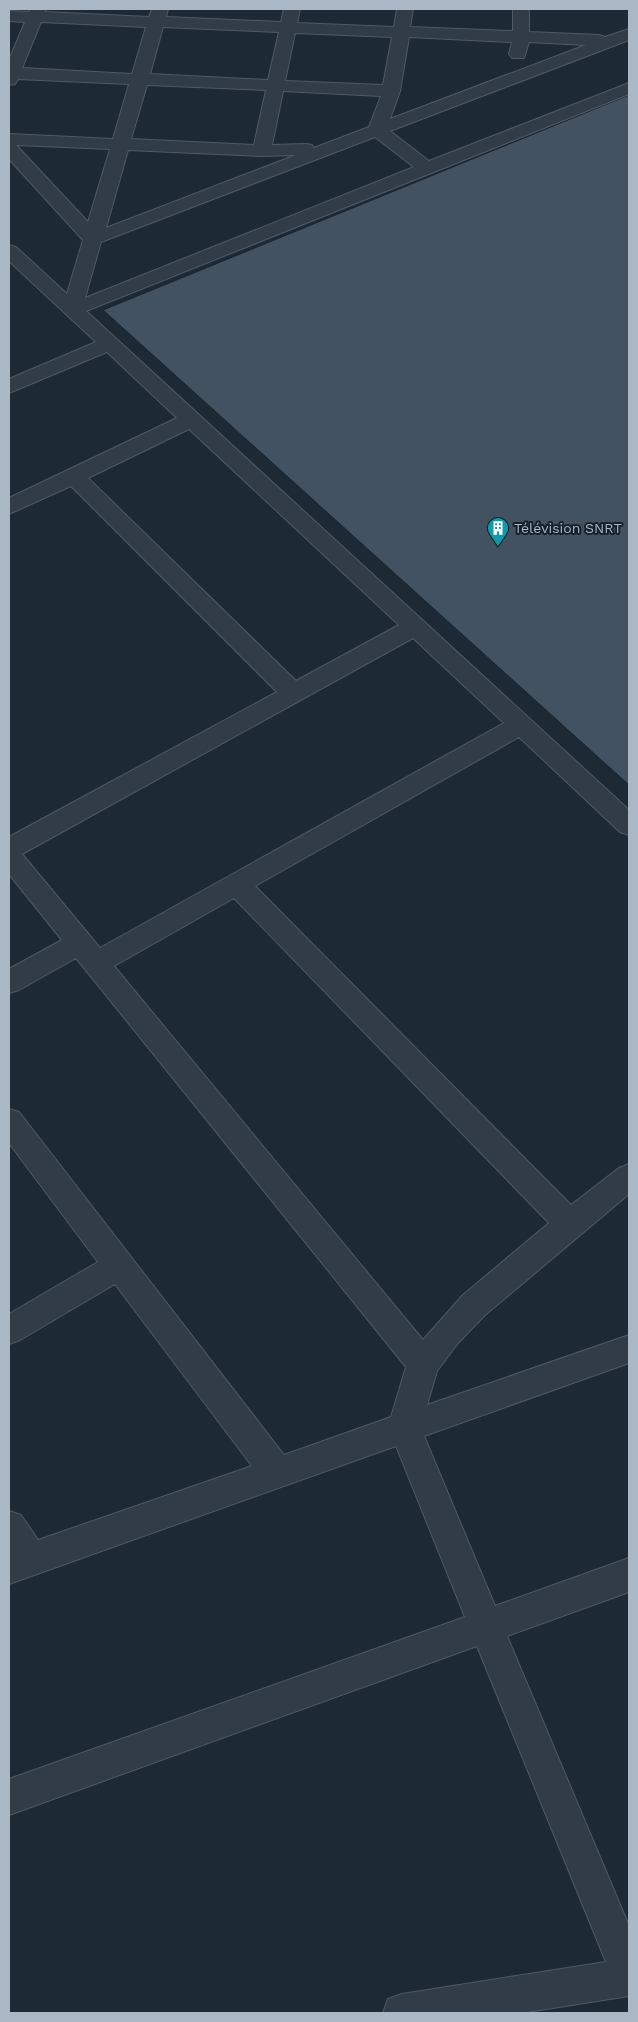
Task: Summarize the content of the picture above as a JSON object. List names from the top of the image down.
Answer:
{
  "places": {
    "building": ["Télévision SNRT"]
  }
}
